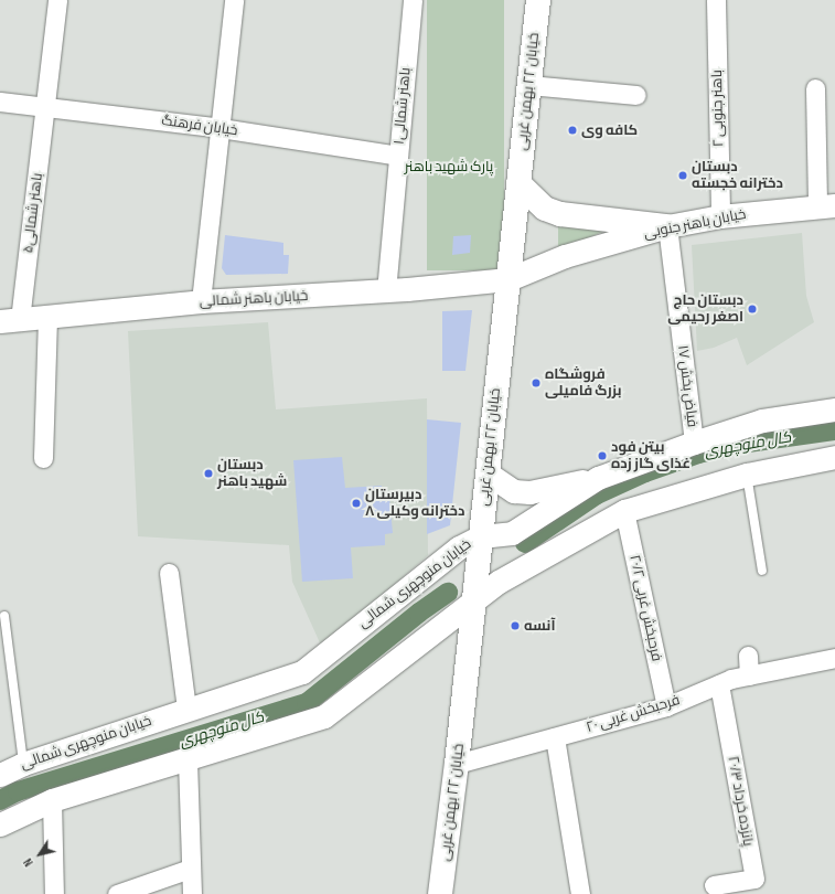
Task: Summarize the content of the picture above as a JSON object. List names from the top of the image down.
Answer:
{
  "streets": {
    "main road": ["خیابان ۲۲ بهمن غربی"],
    "street": [
      "باهنر شمالی۱",
      "باهنر جنوبی ۲",
      "خیابان فرهنگ",
      "باهنر شمالی۵",
      "خیابان باهنر جنوبی",
      "خیابان باهنر شمالی",
      "فیاض بخش ۱۷",
      "خیابان منوچهری شمالی",
      "فرحبخش غربی ۲۰/۲",
      "فرحبخش غربی ۲۰",
      "پانزده خرداد ۲۰/۳"
    ]
  },
  "crossings": [
    ["خیابان ۲۲ بهمن غربی", "خیابان باهنر جنوبی"],
    ["خیابان ۲۲ بهمن غربی", "خیابان باهنر شمالی"],
    ["خیابان ۲۲ بهمن غربی", "خیابان منوچهری شمالی"],
    ["خیابان ۲۲ بهمن غربی", "فرحبخش غربی ۲۰"],
    ["باهنر شمالی۱", "خیابان فرهنگ"],
    ["باهنر شمالی۱", "خیابان باهنر شمالی"],
    ["باهنر جنوبی ۲", "خیابان باهنر جنوبی"],
    ["خیابان فرهنگ", "باهنر شمالی۵"],
    ["باهنر شمالی۵", "خیابان باهنر شمالی"],
    ["خیابان باهنر جنوبی", "خیابان باهنر شمالی"],
    ["خیابان باهنر جنوبی", "فیاض بخش ۱۷"],
    ["فیاض بخش ۱۷", "خیابان منوچهری شمالی"],
    ["فرحبخش غربی ۲۰/۲", "فرحبخش غربی ۲۰"],
    ["فرحبخش غربی ۲۰", "پانزده خرداد ۲۰/۳"]
  ],
  "water": ["کال منوچهری"],
  "parks": ["پارک شهید باهنر"],
  "places": [
    "کافه وی",
    "دبستان دخترانه خجسته",
    "دبستان حاج اصغر رحیمی",
    "فروشگاه بزرگ فامیلی",
    "بیتن فود غذای گاز زده",
    "دبستان شهید باهنر",
    "دبیرستان دخترانه وکیلی ۸",
    "آنسه"
  ],
  "north": "bottom left"
}
